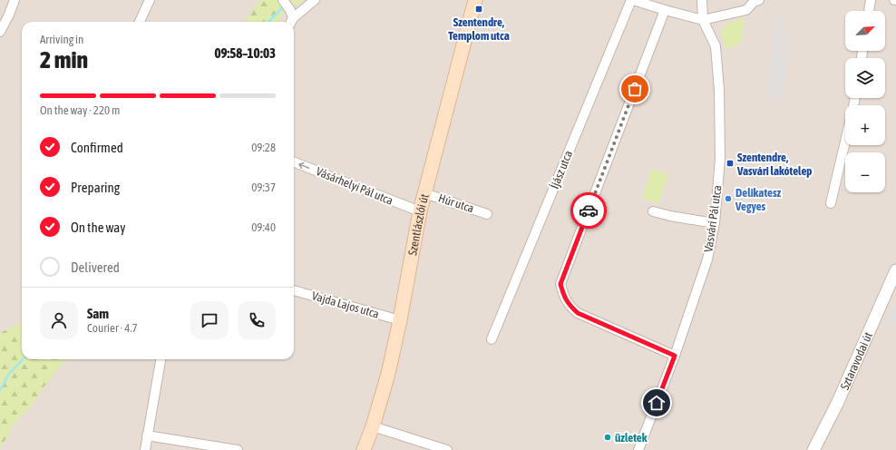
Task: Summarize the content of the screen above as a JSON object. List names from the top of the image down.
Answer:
{
  "streets": {
    "main road": ["Szentlászlói út"],
    "street": [
      "Íjász utca",
      "Vásárhelyi Pál utca",
      "Húr utca",
      "Vasvári Pál utca",
      "Vajda Lajos utca",
      "Sztaravodai út"
    ]
  },
  "crossings": [
    ["Vásárhelyi Pál utca", "Szentlászlói út"],
    ["Húr utca", "Szentlászlói út"],
    ["Szentlászlói út", "Vajda Lajos utca"]
  ],
  "one_way": ["Vásárhelyi Pál utca"],
  "places": {
    "transit": ["Szentendre, Templom utca", "Szentendre, Vasvári lakótelep"],
    "other": ["Delikatesz Vegyes", "üzletek"]
  },
  "north": "top right",
  "page": {
    "map_buttons": ["+", "−"],
    "heading": ["2 min", "Arriving in", "09:58–10:03"],
    "panel": ["Sam", "Courier · 4.7"],
    "bar": "On the way · 220 m",
    "list": [
      ["Confirmed", "09:28"],
      ["Preparing", "09:37"],
      ["On the way", "09:40"],
      "Delivered"
    ]
  }
}
